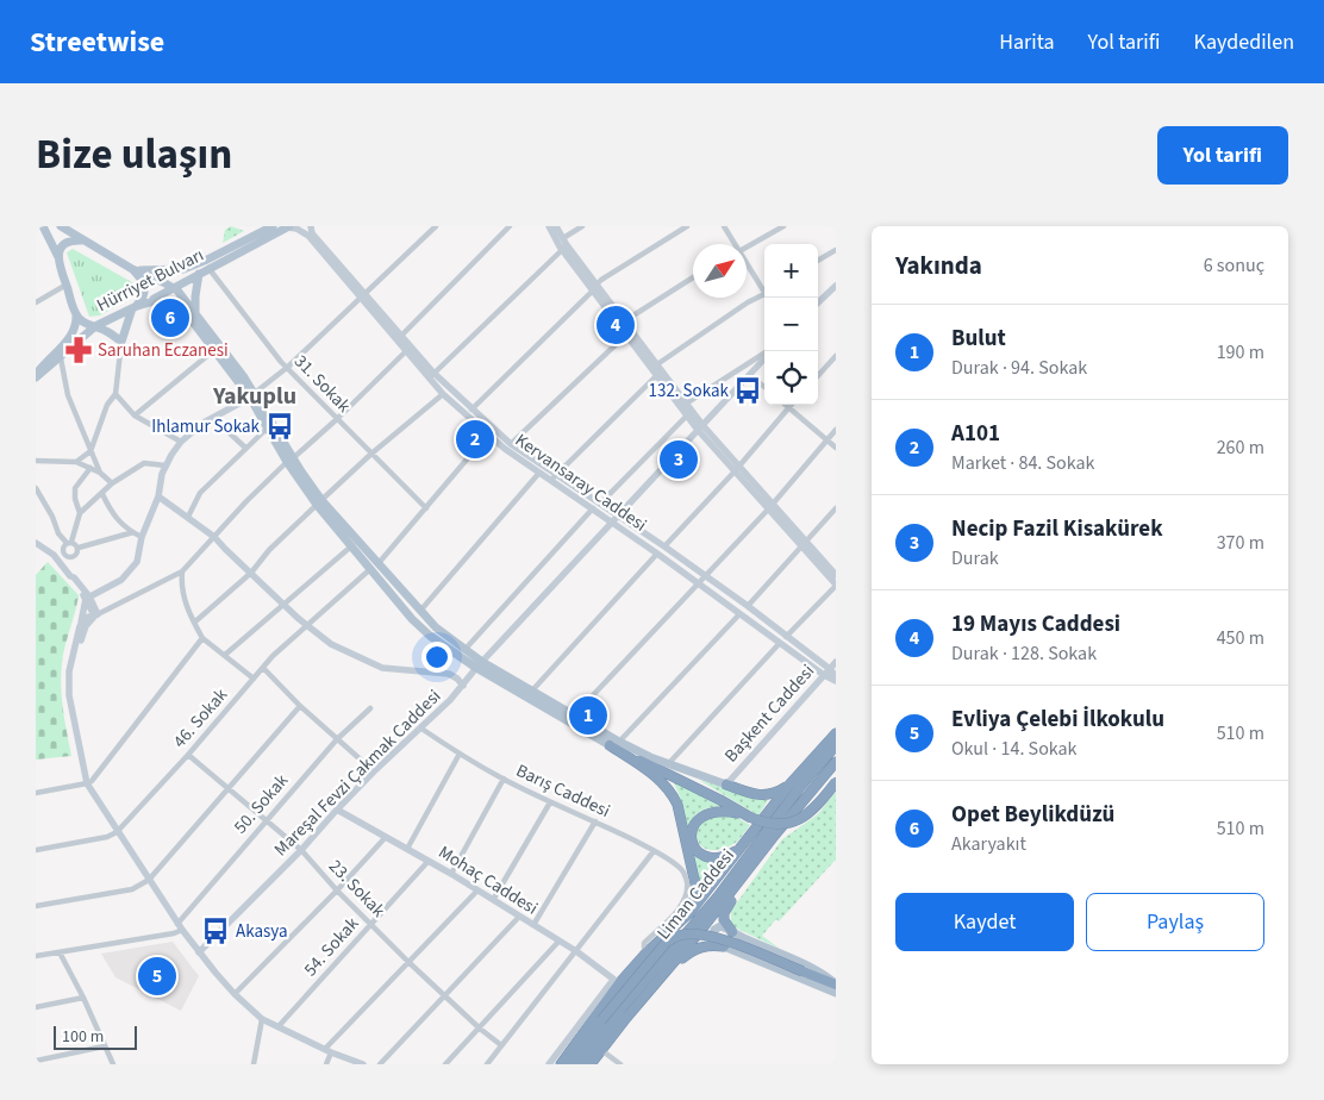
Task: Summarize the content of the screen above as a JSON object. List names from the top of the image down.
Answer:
{
  "streets": {
    "highway": ["Liman Caddesi"],
    "main road": ["Hürriyet Bulvarı"],
    "street": [
      "31. Sokak",
      "Kervansaray Caddesi",
      "Başkent Caddesi",
      "46. Sokak",
      "Mareşal Fevzi Çakmak Caddesi",
      "Barış Caddesi",
      "50. Sokak",
      "Mohaç Caddesi",
      "23. Sokak",
      "54. Sokak"
    ]
  },
  "crossings": [
    ["Hürriyet Bulvarı", "31. Sokak"],
    ["Hürriyet Bulvarı", "Kervansaray Caddesi"],
    ["Kervansaray Caddesi", "Başkent Caddesi"],
    ["Kervansaray Caddesi", "Mareşal Fevzi Çakmak Caddesi"],
    ["46. Sokak", "23. Sokak"],
    ["Mareşal Fevzi Çakmak Caddesi", "Barış Caddesi"],
    ["Mareşal Fevzi Çakmak Caddesi", "Mohaç Caddesi"],
    ["Mareşal Fevzi Çakmak Caddesi", "23. Sokak"],
    ["50. Sokak", "23. Sokak"],
    ["Mohaç Caddesi", "54. Sokak"],
    ["23. Sokak", "54. Sokak"]
  ],
  "districts": ["Yakuplu"],
  "places": {
    "pharmacy": ["Saruhan Eczanesi"],
    "bus stop": ["132. Sokak", "Ihlamur Sokak", "Akasya"]
  },
  "scale_bar": "100 m",
  "north": "top right",
  "page": {
    "header": "Streetwise",
    "nav": ["Harita", "Yol tarifi", "Kaydedilen"],
    "title": "Bize ulaşın",
    "buttons": [
      "Yol tarifi",
      ["Kaydet", "Paylaş"]
    ],
    "heading": ["Yakında", "6 sonuç"],
    "map_buttons": ["+", "−"],
    "pins": [
      "6",
      "4",
      "2",
      "3",
      "1",
      "5"
    ],
    "list": [
      {
        "mark": "1",
        "name": "Bulut",
        "note": "Durak · 94. Sokak",
        "value": "190 m"
      },
      {
        "mark": "2",
        "name": "A101",
        "note": "Market · 84. Sokak",
        "value": "260 m"
      },
      {
        "mark": "3",
        "name": "Necip Fazil Kisakürek",
        "note": "Durak",
        "value": "370 m"
      },
      {
        "mark": "4",
        "name": "19 Mayıs Caddesi",
        "note": "Durak · 128. Sokak",
        "value": "450 m"
      },
      {
        "mark": "5",
        "name": "Evliya Çelebi İlkokulu",
        "note": "Okul · 14. Sokak",
        "value": "510 m"
      },
      {
        "mark": "6",
        "name": "Opet Beylikdüzü",
        "note": "Akaryakıt",
        "value": "510 m"
      }
    ],
    "scale": "100 m"
  }
}
